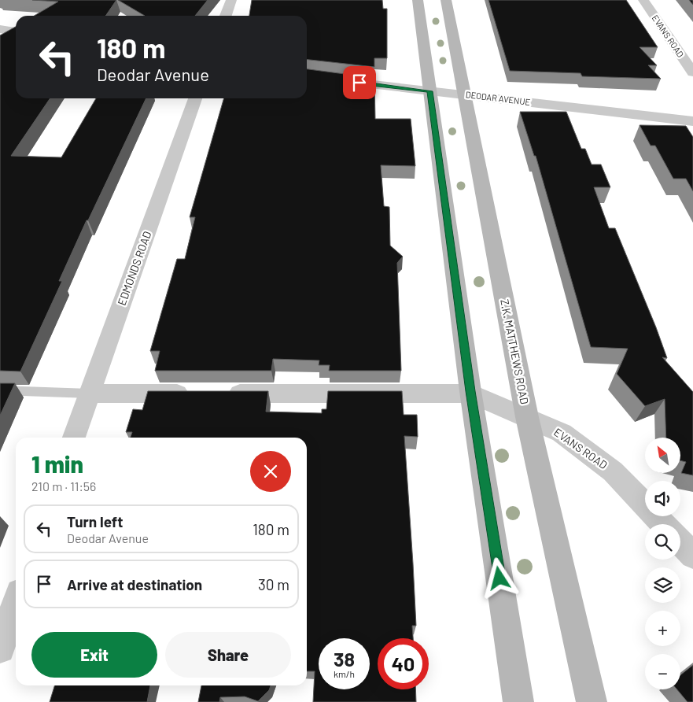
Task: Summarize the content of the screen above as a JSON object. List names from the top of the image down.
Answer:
{
  "streets": {
    "street": [
      "EVANS ROAD",
      "DEODAR AVENUE",
      "EDMONDS ROAD",
      "Z.K. MATTHEWS ROAD"
    ]
  },
  "crossings": [
    ["EVANS ROAD", "Z.K. MATTHEWS ROAD"],
    ["DEODAR AVENUE", "Z.K. MATTHEWS ROAD"]
  ],
  "north": "top left",
  "page": {
    "turn": ["180 m", "Deodar Avenue"],
    "map_buttons": ["+", "−"],
    "heading": ["1 min", "210 m · 11:56"],
    "list": [
      {
        "name": "Turn left",
        "note": "Deodar Avenue",
        "value": "180 m"
      },
      {
        "name": "Arrive at destination",
        "value": "30 m"
      }
    ],
    "buttons": ["Exit", "Share"],
    "speed": "38 km/h",
    "limit": "40"
  }
}
